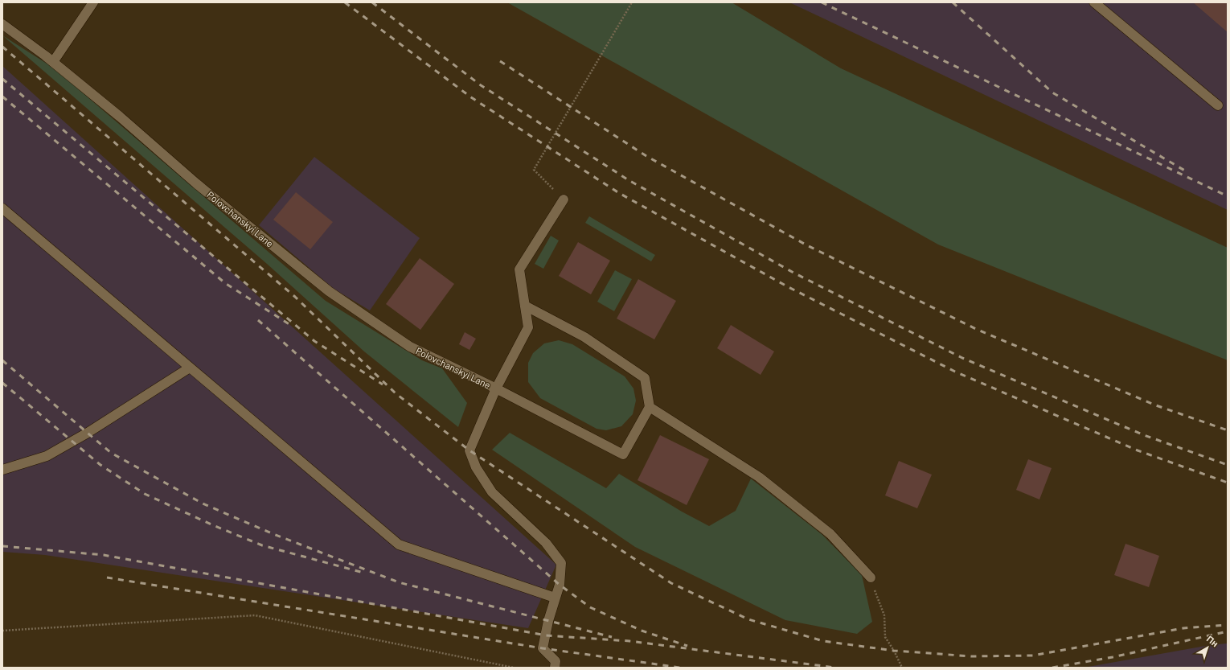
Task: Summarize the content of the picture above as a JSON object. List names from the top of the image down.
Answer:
{
  "streets": {
    "street": ["Polovchanskyi Lane"]
  },
  "north": "top right"
}
